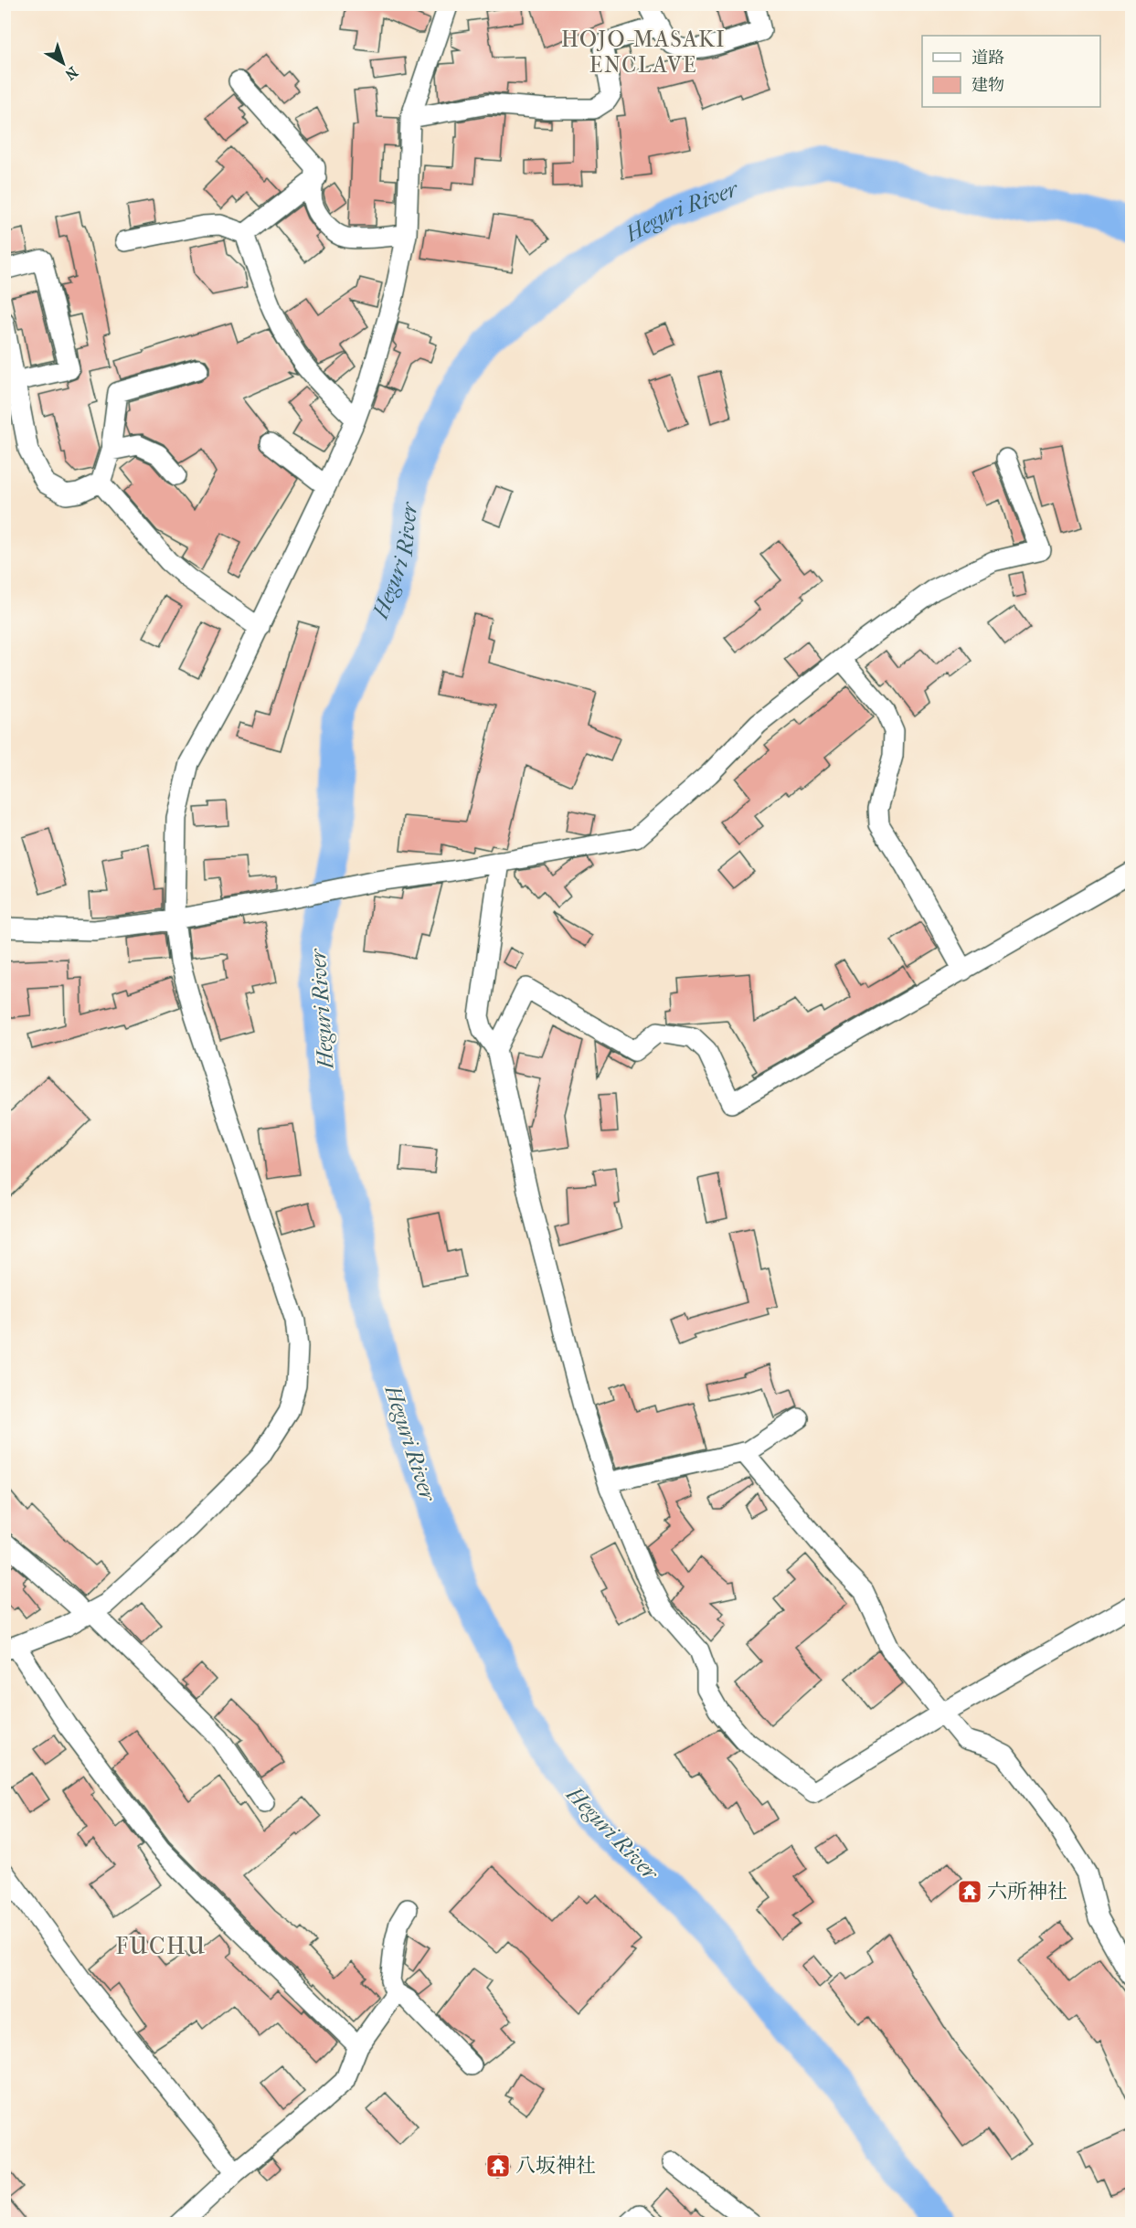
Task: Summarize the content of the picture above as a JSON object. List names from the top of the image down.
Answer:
{
  "districts": ["HOJO-MASAKI ENCLAVE", "FUCHU"],
  "water": ["Heguri River"],
  "places": {
    "temple": ["六所神社", "八坂神社"]
  },
  "legend": ["道路", "建物"],
  "north": "bottom right"
}
